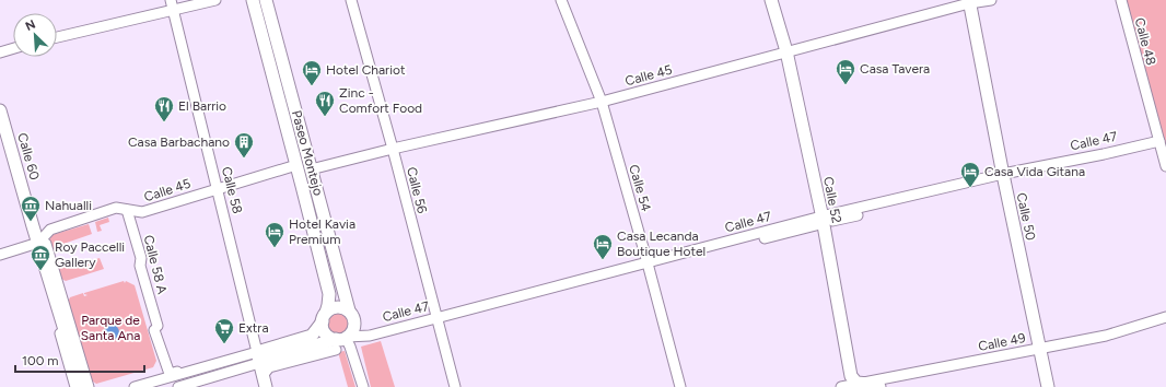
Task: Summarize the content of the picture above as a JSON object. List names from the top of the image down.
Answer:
{
  "streets": {
    "main road": [
      "Calle 47",
      "Paseo Montejo",
      "Calle 60",
      "Calle 58",
      "Calle 52",
      "Calle 50"
    ],
    "street": [
      "Calle 48",
      "Calle 45",
      "Calle 54",
      "Calle 56",
      "Calle 58 A",
      "Calle 49"
    ]
  },
  "crossings": [
    ["Calle 48", "Calle 47"],
    ["Calle 45", "Paseo Montejo"],
    ["Calle 45", "Calle 60"],
    ["Calle 45", "Calle 54"],
    ["Calle 45", "Calle 58"],
    ["Calle 45", "Calle 56"],
    ["Calle 45", "Calle 52"],
    ["Calle 45", "Calle 50"],
    ["Calle 45", "Calle 58 A"],
    ["Calle 47", "Paseo Montejo"],
    ["Calle 47", "Calle 54"],
    ["Calle 47", "Calle 58"],
    ["Calle 47", "Calle 56"],
    ["Calle 47", "Calle 52"],
    ["Calle 47", "Calle 50"],
    ["Calle 47", "Calle 58 A"],
    ["Calle 58", "Calle 58 A"],
    ["Calle 52", "Calle 49"],
    ["Calle 50", "Calle 49"]
  ],
  "parks": ["Parque de Santa Ana"],
  "places": {
    "hotel": [
      "Casa Tavera",
      "Hotel Chariot",
      "Casa Vida Gitana",
      "Hotel Kavia Premium",
      "Casa Lecanda Boutique Hotel"
    ],
    "restaurant": ["Zinc - Comfort Food", "El Barrio"],
    "building": ["Casa Barbachano"],
    "museum": ["Nahualli", "Roy Paccelli Gallery"],
    "supermarket": ["Extra"]
  },
  "scale_bar": "100 m",
  "north": "top left"
}
